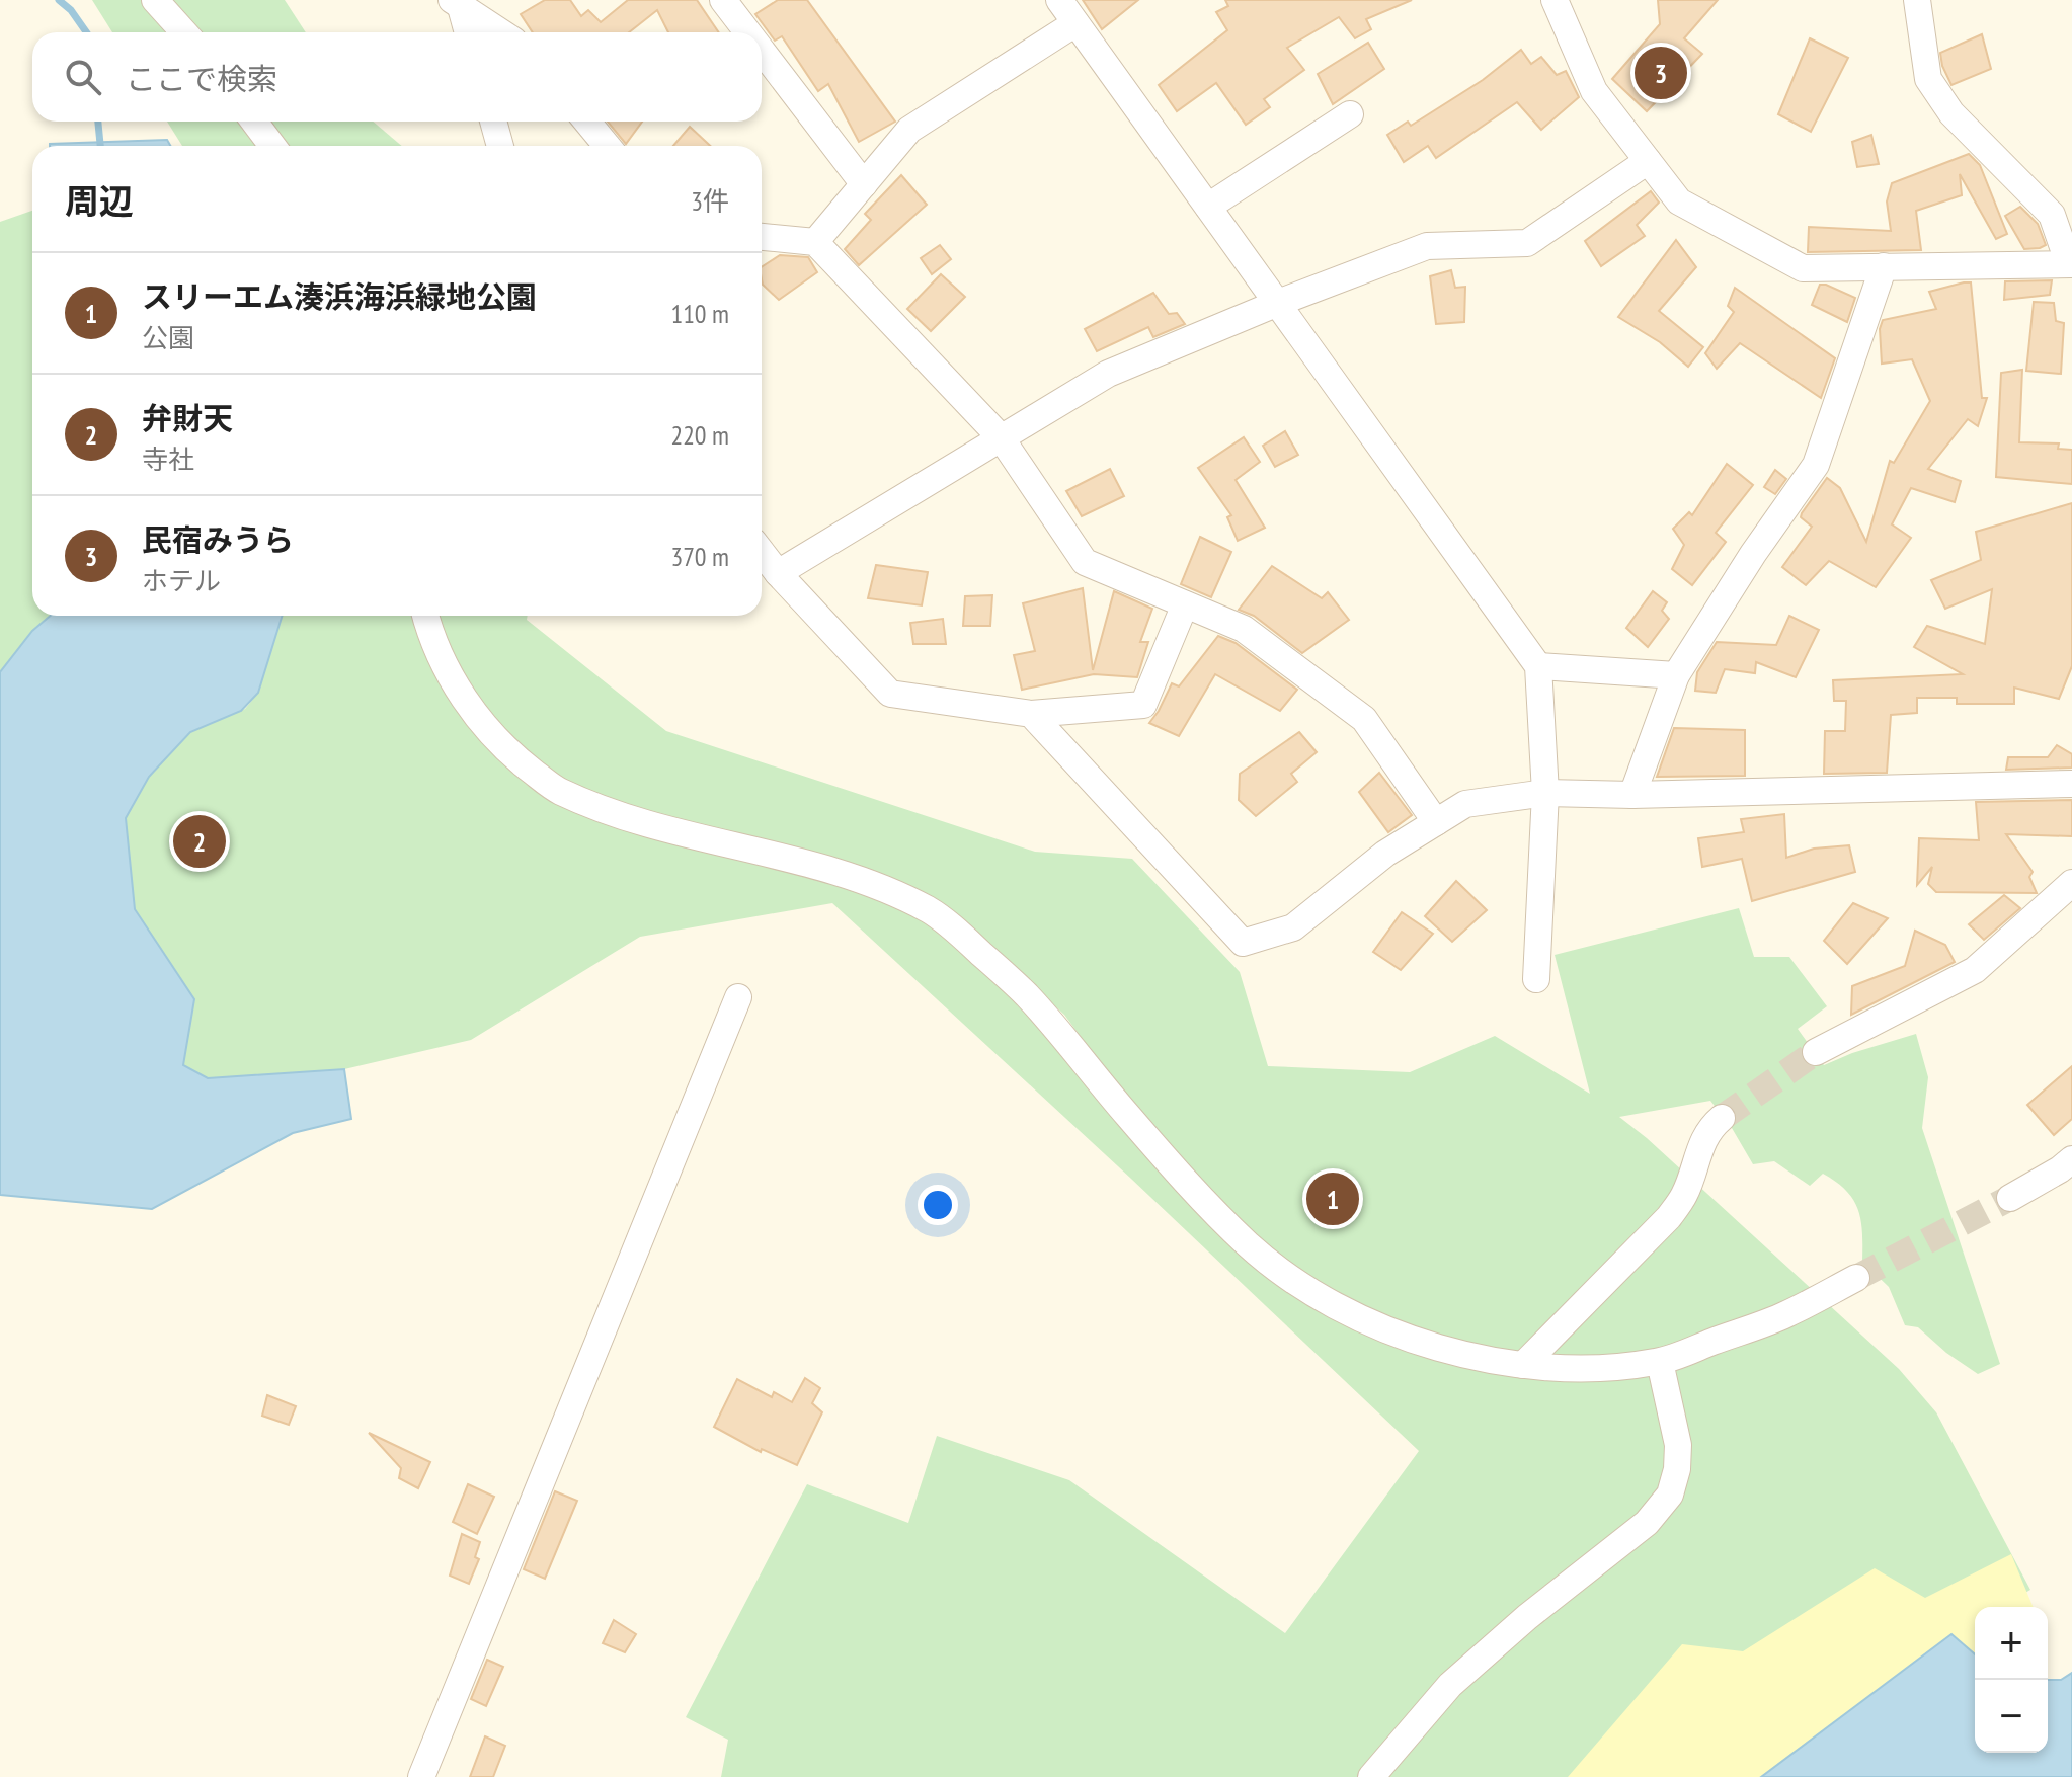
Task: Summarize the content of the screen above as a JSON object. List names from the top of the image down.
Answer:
{
  "page": {
    "search": "ここで検索",
    "pins": ["3", "2", "1"],
    "heading": ["周辺", "3件"],
    "list": [
      {
        "mark": "1",
        "name": "スリーエム湊浜海浜緑地公園",
        "note": "公園",
        "value": "110 m"
      },
      {
        "mark": "2",
        "name": "弁財天",
        "note": "寺社",
        "value": "220 m"
      },
      {
        "mark": "3",
        "name": "民宿みうら",
        "note": "ホテル",
        "value": "370 m"
      }
    ],
    "map_buttons": ["+", "−"]
  }
}
